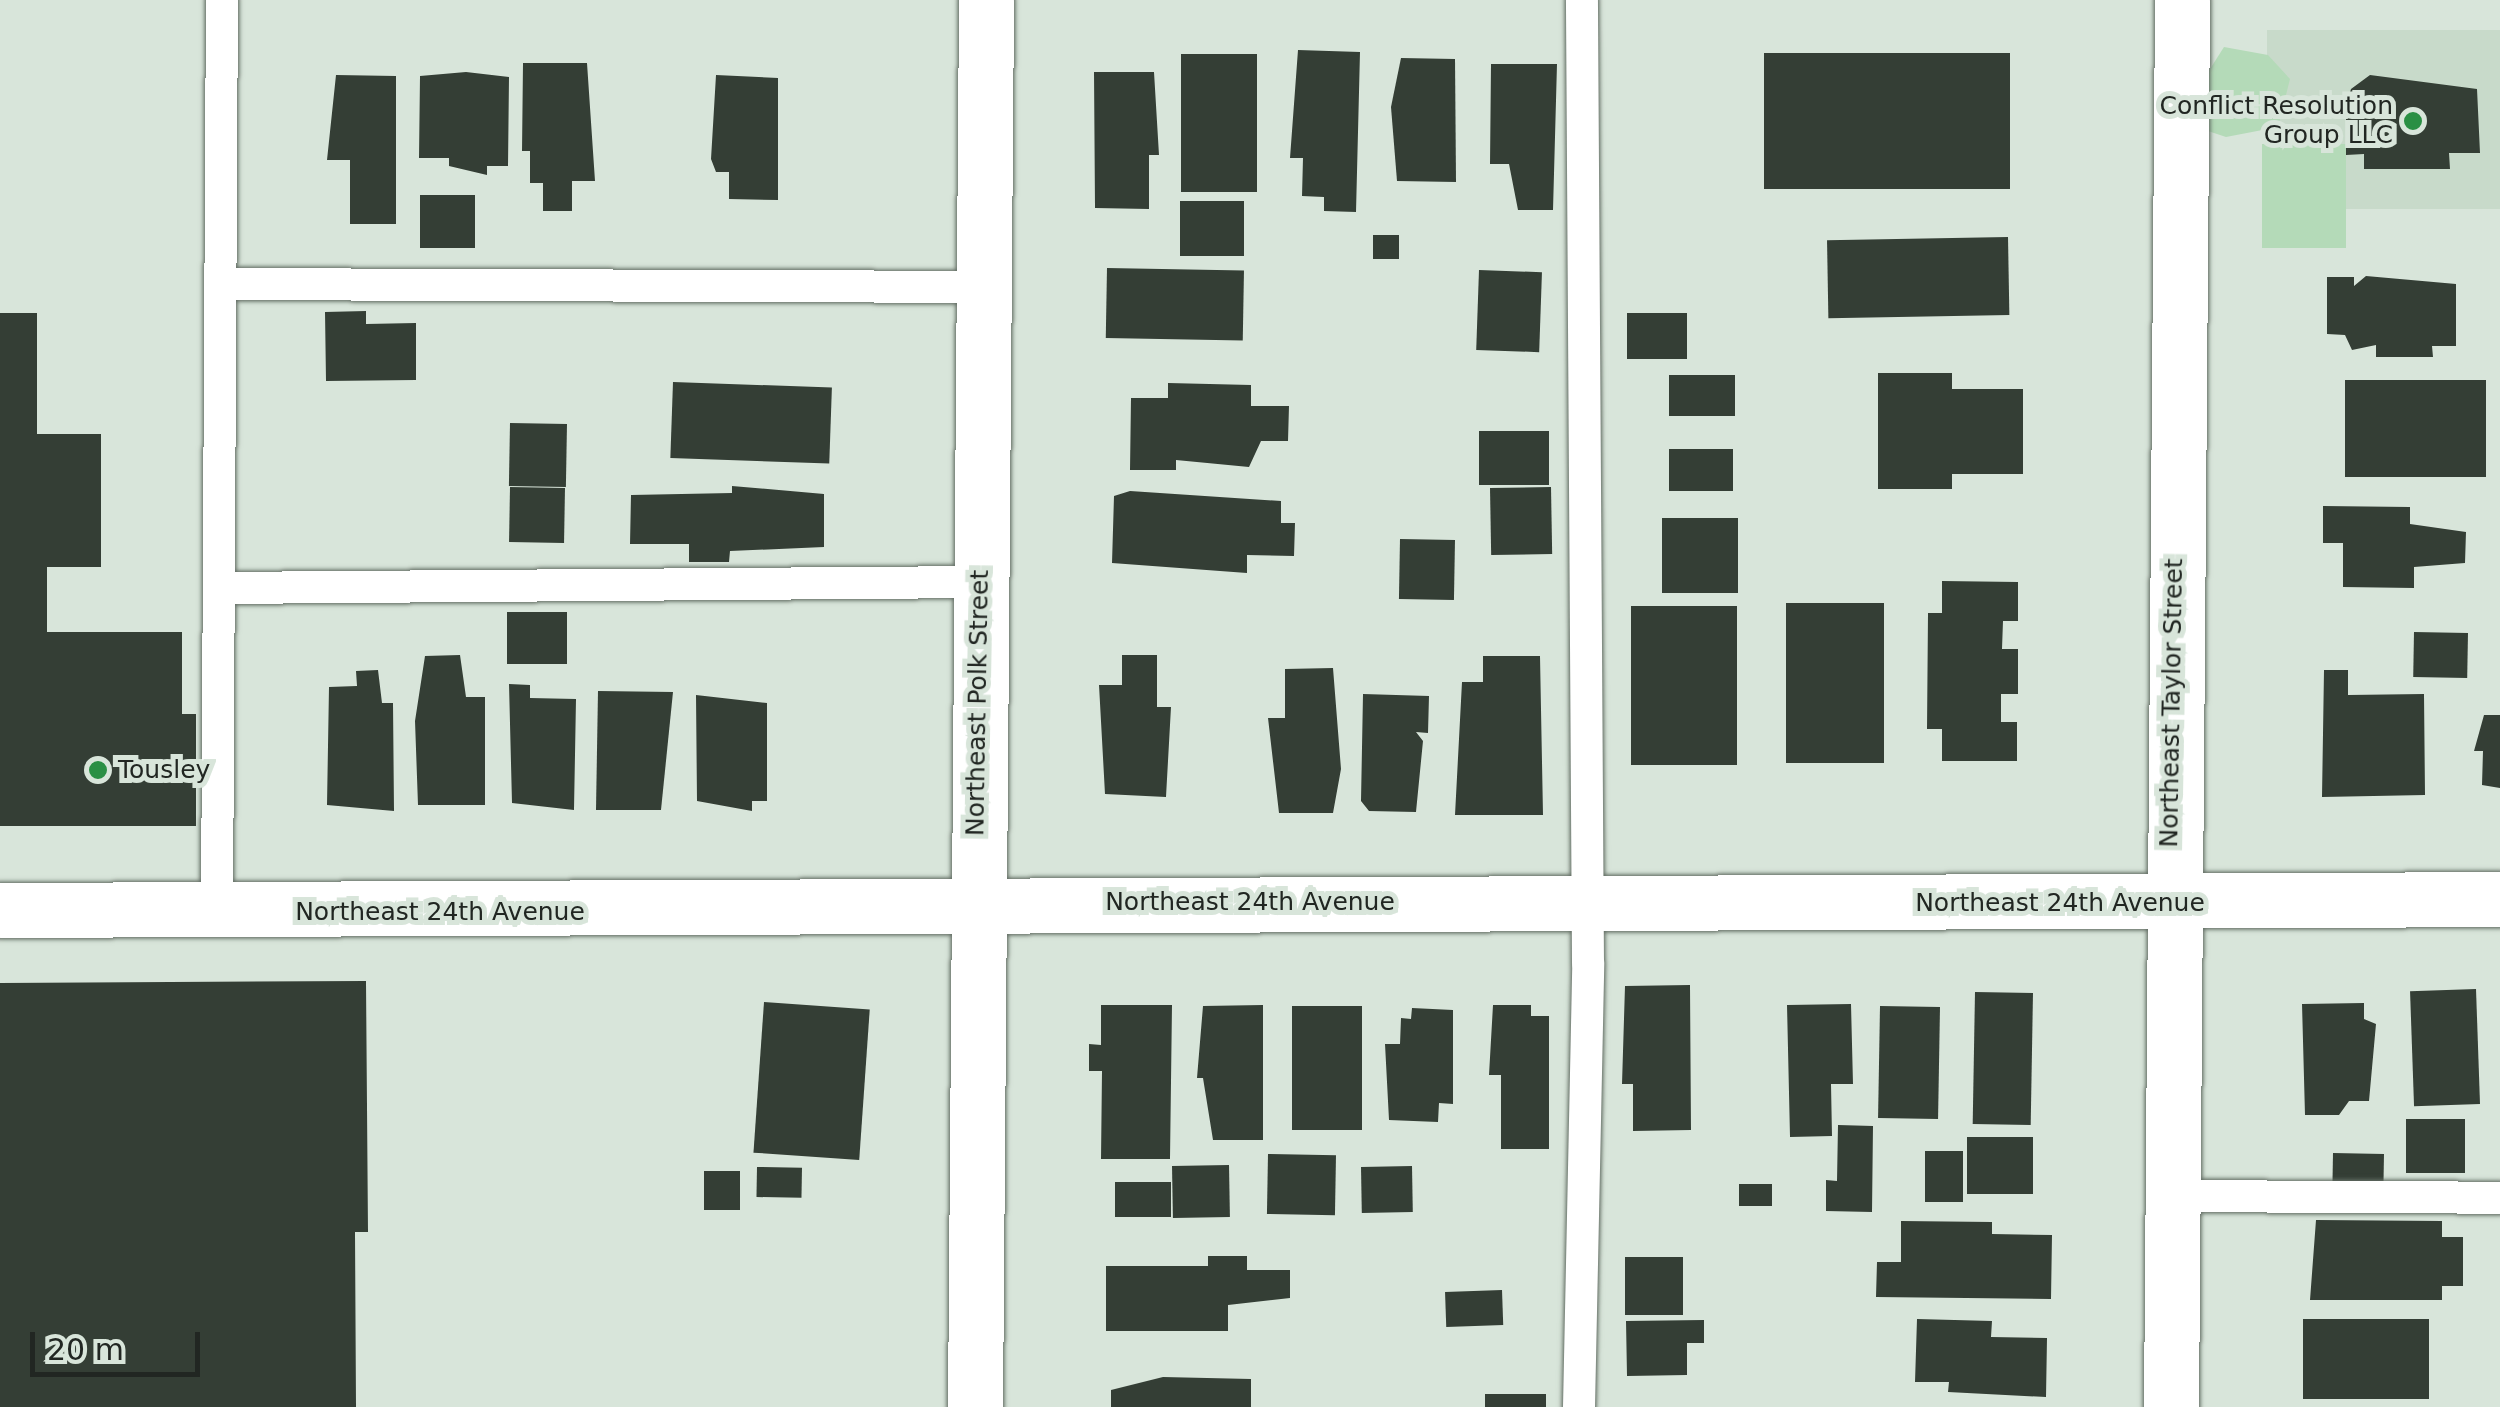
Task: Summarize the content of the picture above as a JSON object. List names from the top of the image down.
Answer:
{
  "streets": {
    "street": ["Northeast Polk Street", "Northeast Taylor Street", "Northeast 24th Avenue"]
  },
  "crossings": [
    ["Northeast Polk Street", "Northeast 24th Avenue"],
    ["Northeast Taylor Street", "Northeast 24th Avenue"]
  ],
  "places": ["Conflict Resolution Group LLC", "Tousley"],
  "scale_bar": "20 m"
}
